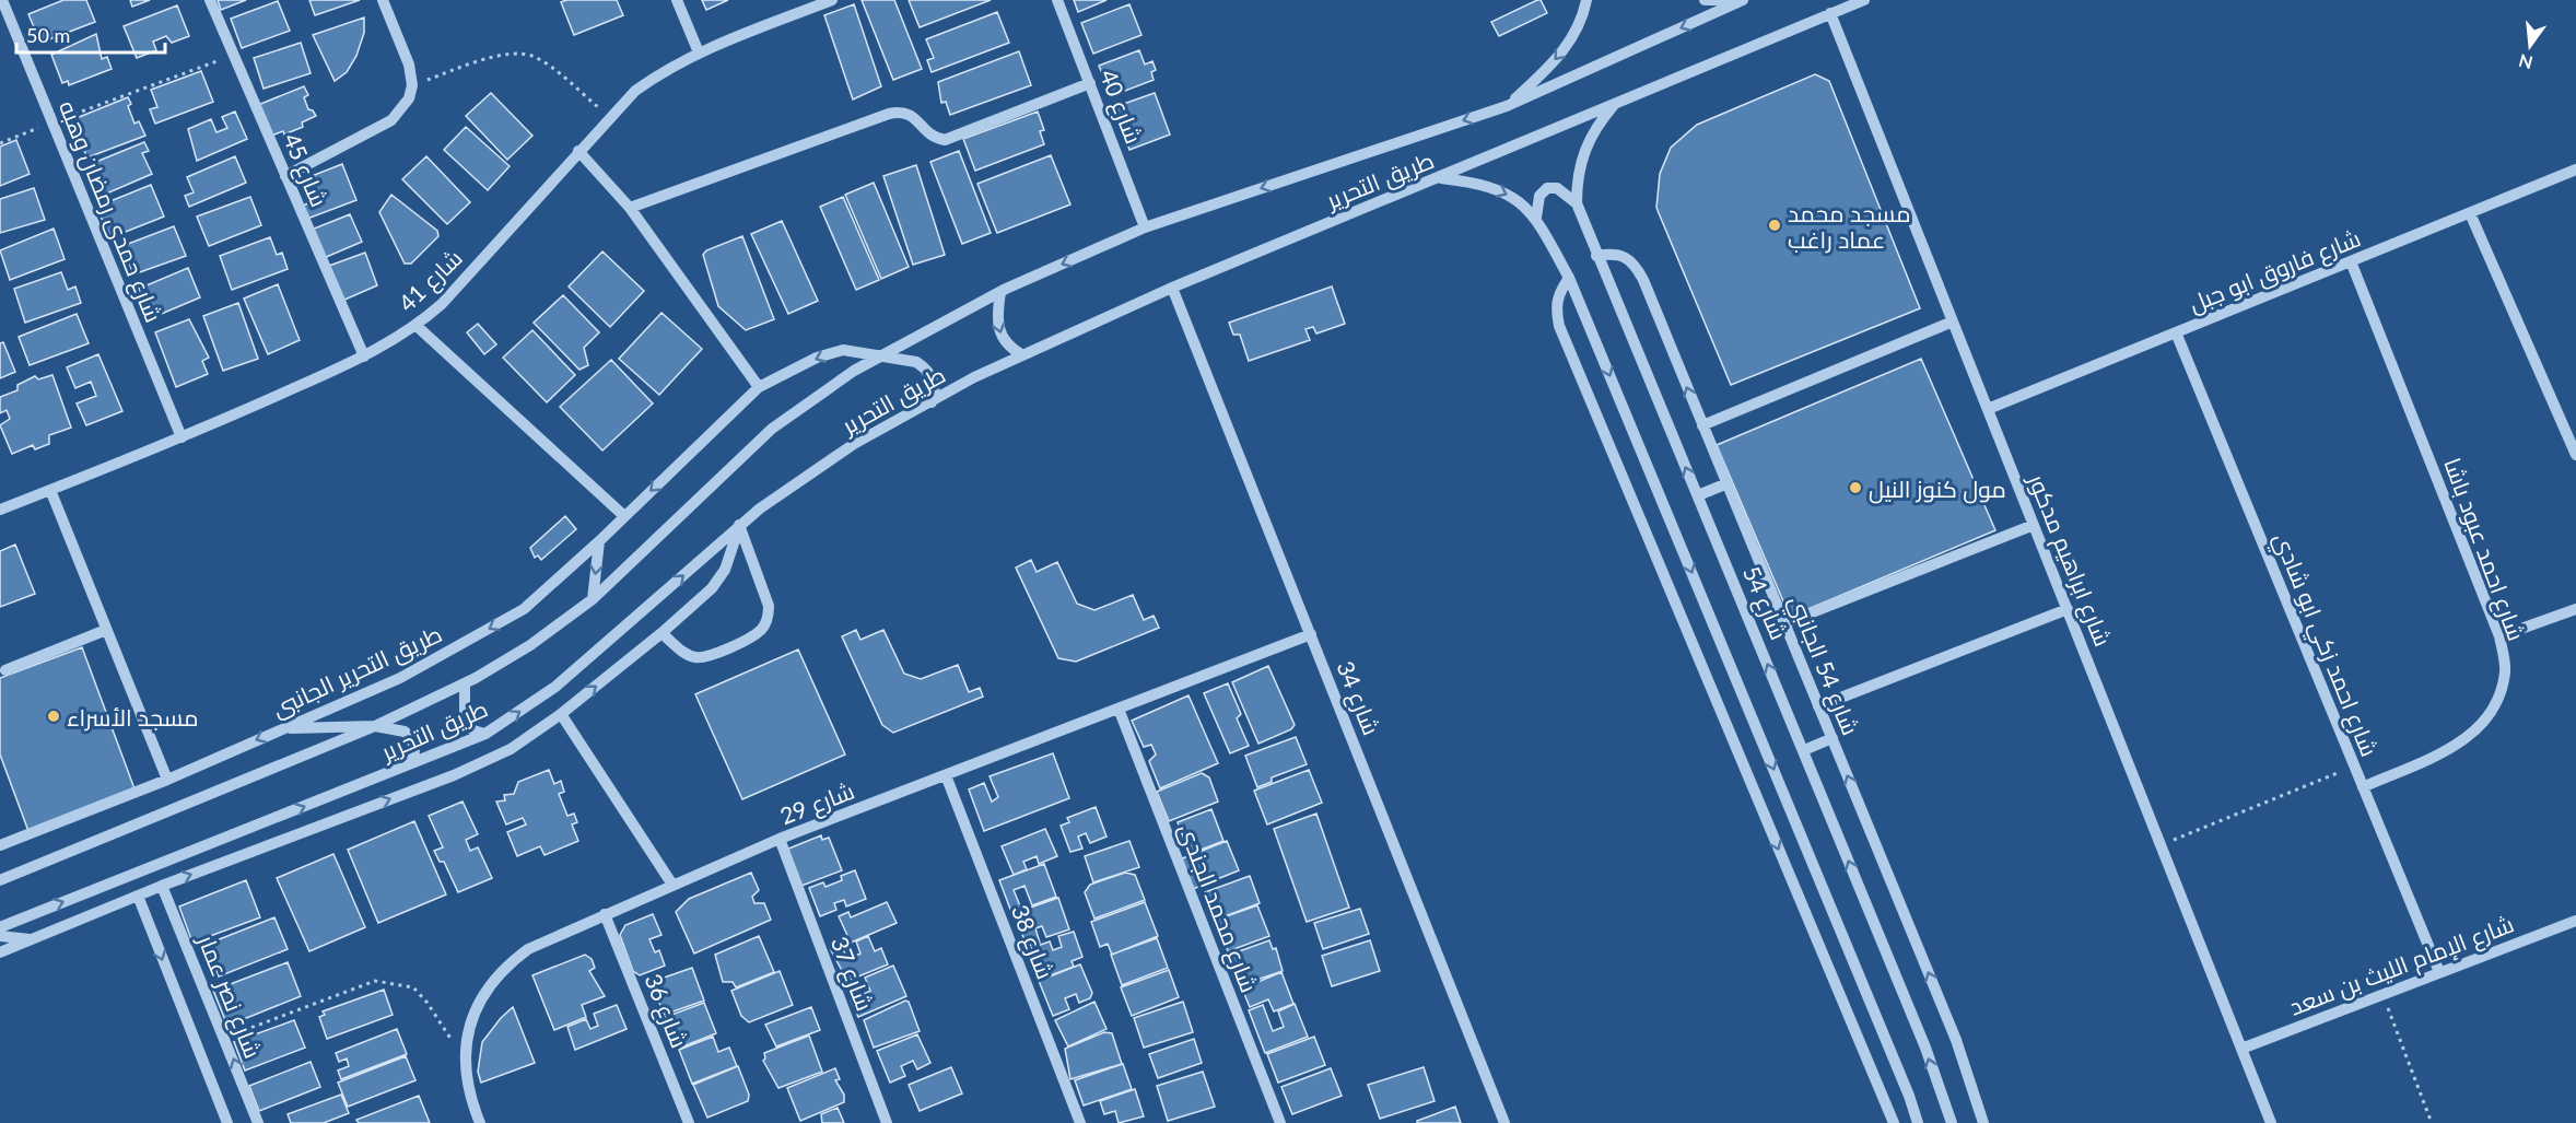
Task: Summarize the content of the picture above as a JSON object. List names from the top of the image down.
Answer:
{
  "streets": {
    "street": [
      "شارع 40",
      "شارع 45",
      "طريق التحرير",
      "شارع حمدى رمضان وهبه",
      "شارع فاروق ابو جبل",
      "شارع 41",
      "شارع احمد عبود باشا",
      "شارع ابراهيم مدكور",
      "شارع 54",
      "شارع احمد زكي ابو شادي",
      "شارع 54 الجانبي",
      "طريق التحرير الجانبى",
      "شارع 34",
      "شارع 29",
      "شارع محمد الجندى",
      "شارع 38",
      "شارع الإمام الليث بن سعد",
      "شارع 37",
      "شارع نصر عمار",
      "شارع 36"
    ]
  },
  "crossings": [
    ["شارع 40", "طريق التحرير"],
    ["شارع 45", "شارع 41"],
    ["طريق التحرير", "شارع ابراهيم مدكور"],
    ["طريق التحرير", "شارع 54"],
    ["طريق التحرير", "طريق التحرير الجانبى"],
    ["طريق التحرير", "شارع 34"],
    ["شارع حمدى رمضان وهبه", "شارع 41"],
    ["شارع فاروق ابو جبل", "شارع احمد عبود باشا"],
    ["شارع فاروق ابو جبل", "شارع ابراهيم مدكور"],
    ["شارع فاروق ابو جبل", "شارع احمد زكي ابو شادي"],
    ["شارع احمد عبود باشا", "شارع احمد زكي ابو شادي"],
    ["شارع ابراهيم مدكور", "شارع الإمام الليث بن سعد"],
    ["شارع 54", "شارع 54 الجانبي"],
    ["شارع احمد زكي ابو شادي", "شارع الإمام الليث بن سعد"],
    ["شارع 34", "شارع 29"],
    ["شارع 29", "شارع محمد الجندى"],
    ["شارع 29", "شارع 38"],
    ["شارع 29", "شارع 37"],
    ["شارع 29", "شارع 36"]
  ],
  "one_way": ["طريق التحرير الجانبى"],
  "places": ["مسجد محمد عماد راغب", "مول كنوز النيل", "مسجد الأسراء"],
  "scale_bar": "50 m",
  "north": "bottom"
}
